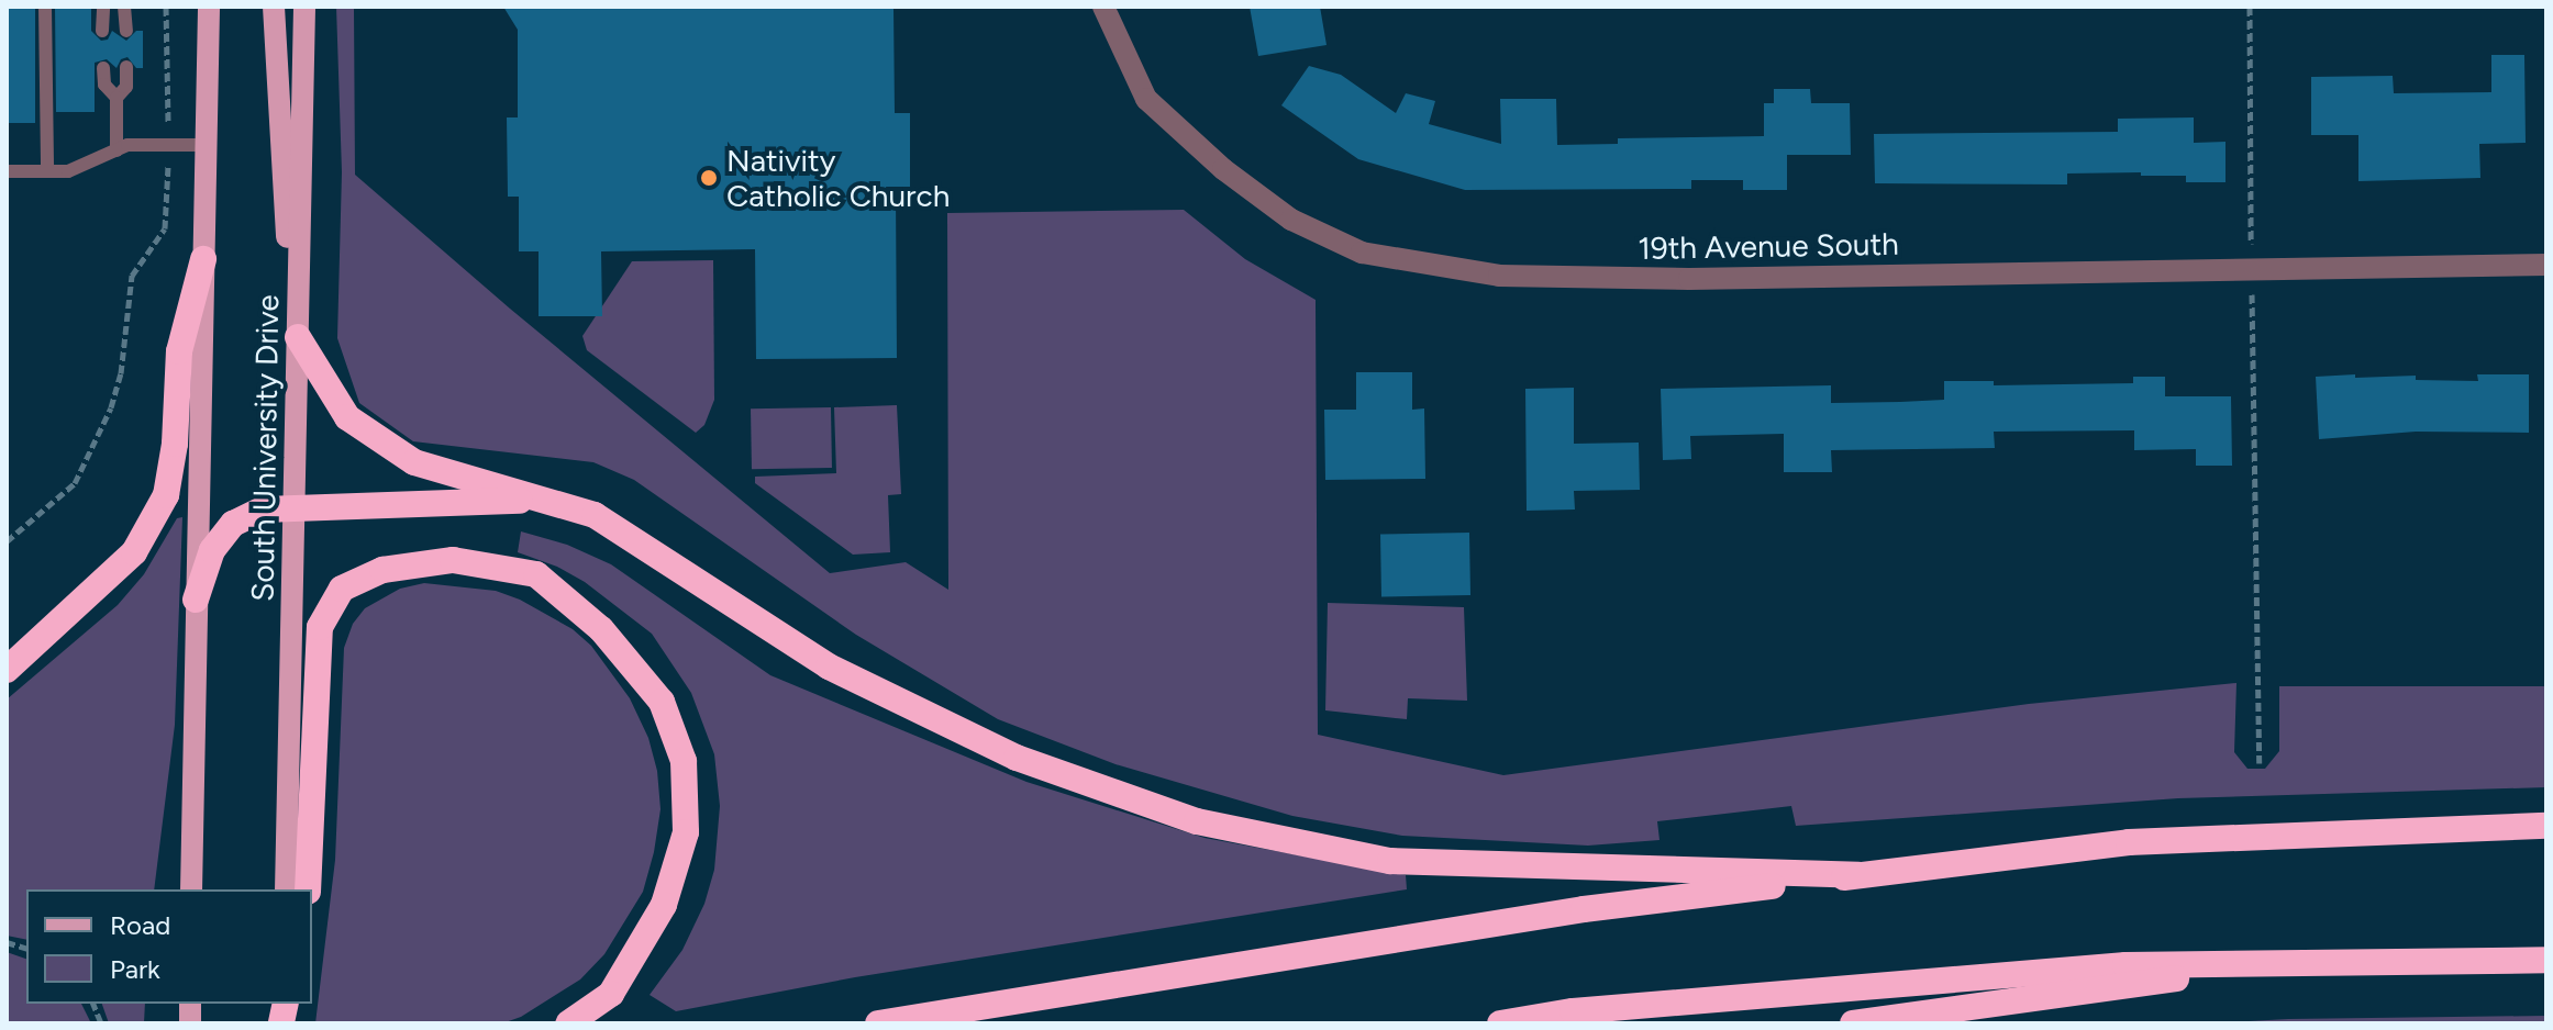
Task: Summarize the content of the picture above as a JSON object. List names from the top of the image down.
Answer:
{
  "streets": {
    "main road": ["South University Drive"],
    "street": ["19th Avenue South"]
  },
  "places": ["Nativity Catholic Church"],
  "legend": ["Road", "Park"]
}
